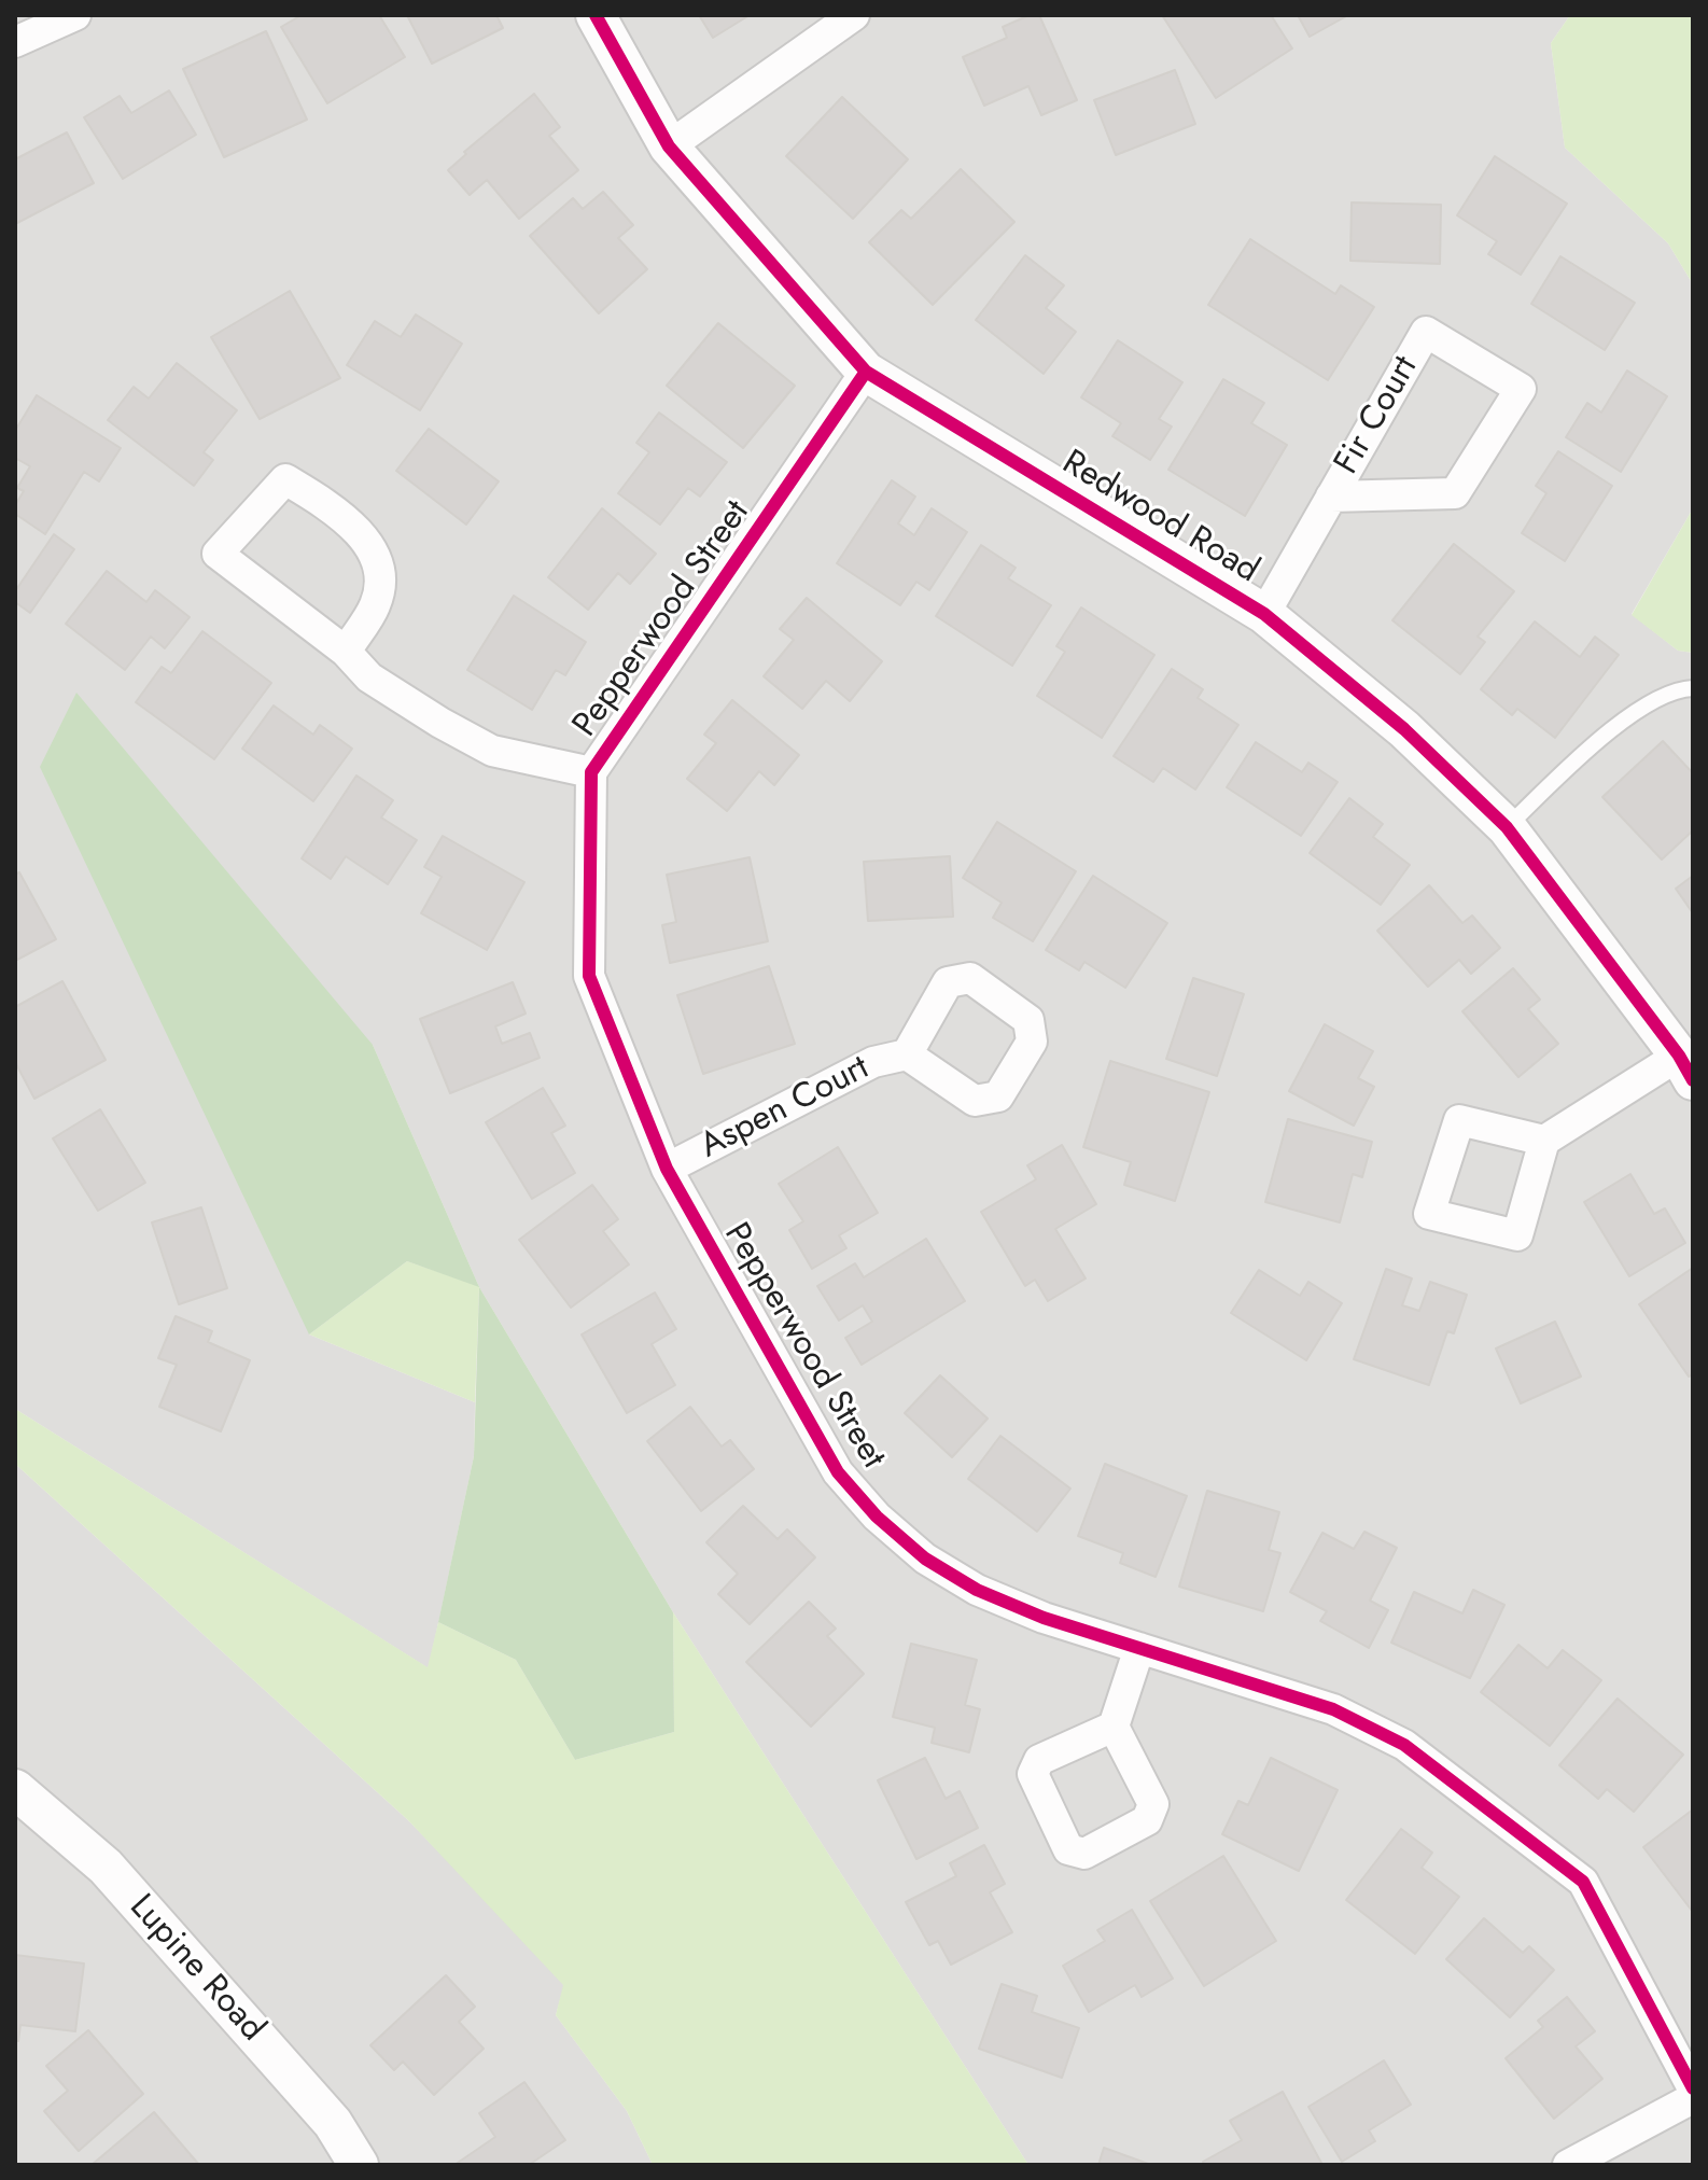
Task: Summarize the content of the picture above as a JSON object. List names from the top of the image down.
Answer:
{
  "streets": {
    "street": [
      "Fir Court",
      "Redwood Road",
      "Pepperwood Street",
      "Aspen Court",
      "Lupine Road"
    ]
  },
  "crossings": [
    ["Fir Court", "Redwood Road"],
    ["Redwood Road", "Pepperwood Street"],
    ["Pepperwood Street", "Aspen Court"]
  ]
}
